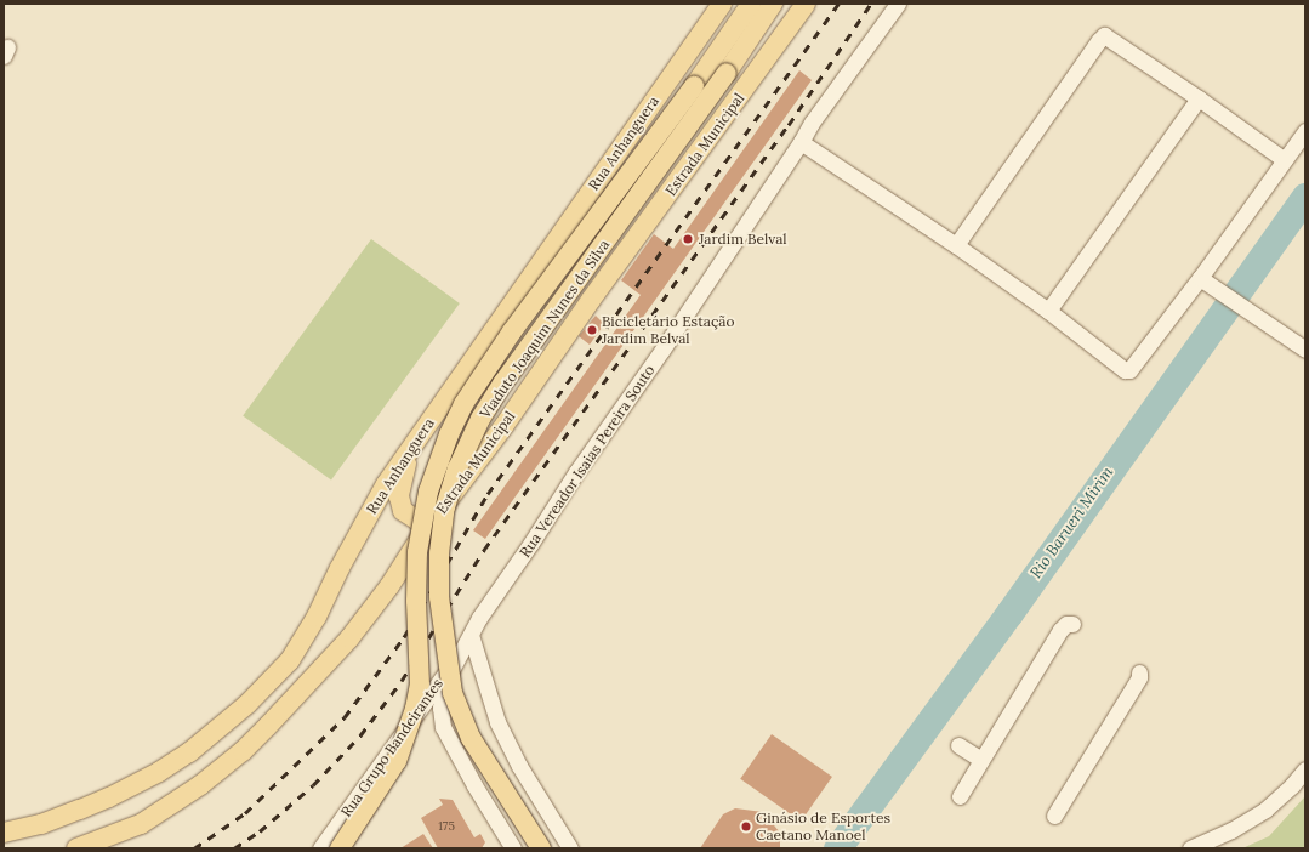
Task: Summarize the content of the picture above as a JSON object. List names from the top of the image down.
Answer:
{
  "streets": {
    "main road": ["Rua Anhanguera", "Estrada Municipal", "Viaduto Joaquim Nunes da Silva"],
    "street": ["Rua Vereador Isaias Pereira Souto", "Rua Grupo Bandeirantes"]
  },
  "crossings": [
    ["Rua Vereador Isaias Pereira Souto", "Rua Grupo Bandeirantes"]
  ],
  "water": ["Rio Barueri Mirim"],
  "places": ["Jardim Belval", "Bicicletário Estação Jardim Belval", "Ginásio de Esportes Caetano Manoel"],
  "house_numbers": ["175"]
}
